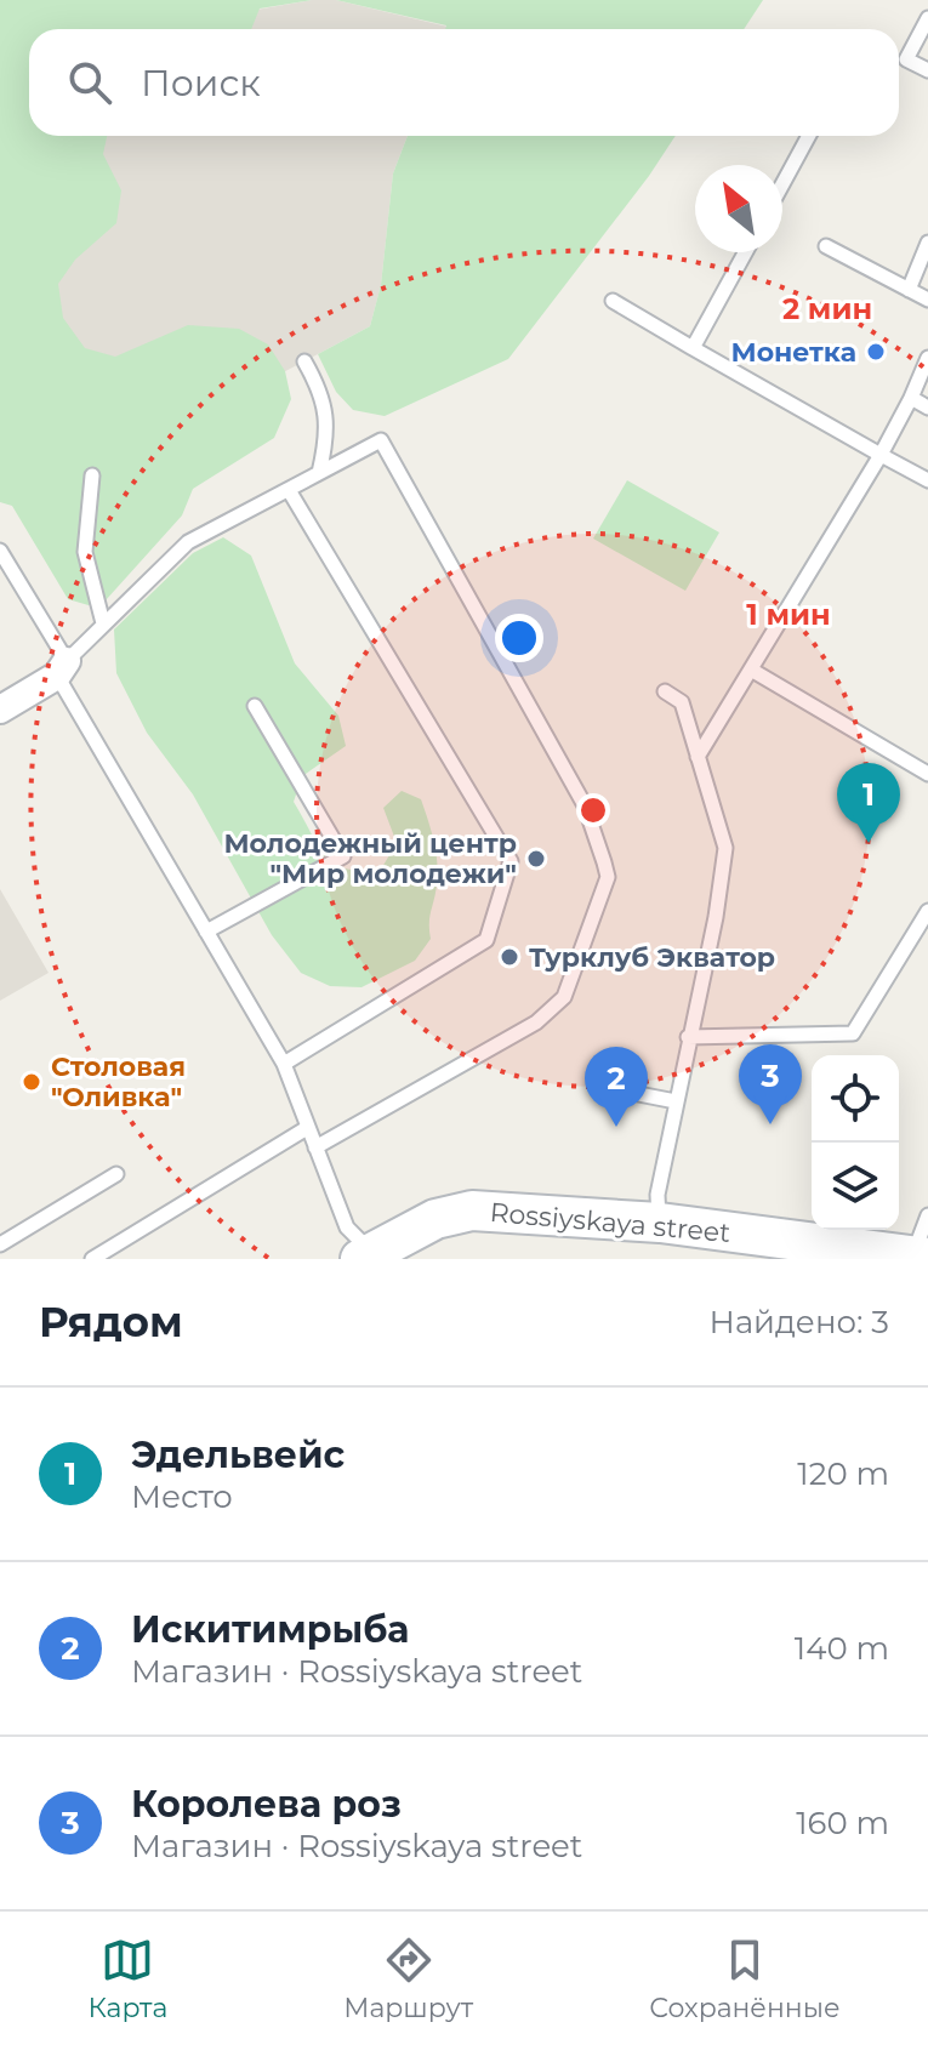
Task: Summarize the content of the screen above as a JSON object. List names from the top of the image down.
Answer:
{
  "streets": {
    "main road": ["Rossiyskaya street"]
  },
  "places": [
    "Монетка",
    "Молодежный центр \"Мир молодежи\"",
    "Турклуб Экватор",
    "Столовая \"Оливка\""
  ],
  "north": "top left",
  "page": {
    "search": "Поиск",
    "pins": ["1", "3", "2"],
    "heading": ["Рядом", "Найдено: 3"],
    "list": [
      {
        "mark": "1",
        "name": "Эдельвейс",
        "note": "Место",
        "value": "120 m"
      },
      {
        "mark": "2",
        "name": "Искитимрыба",
        "note": "Магазин · Rossiyskaya street",
        "value": "140 m"
      },
      {
        "mark": "3",
        "name": "Королева роз",
        "note": "Магазин · Rossiyskaya street",
        "value": "160 m"
      }
    ],
    "nav": ["Карта", "Маршрут", "Сохранённые"]
  },
  "rings": ["2 мин", "1 мин"]
}
